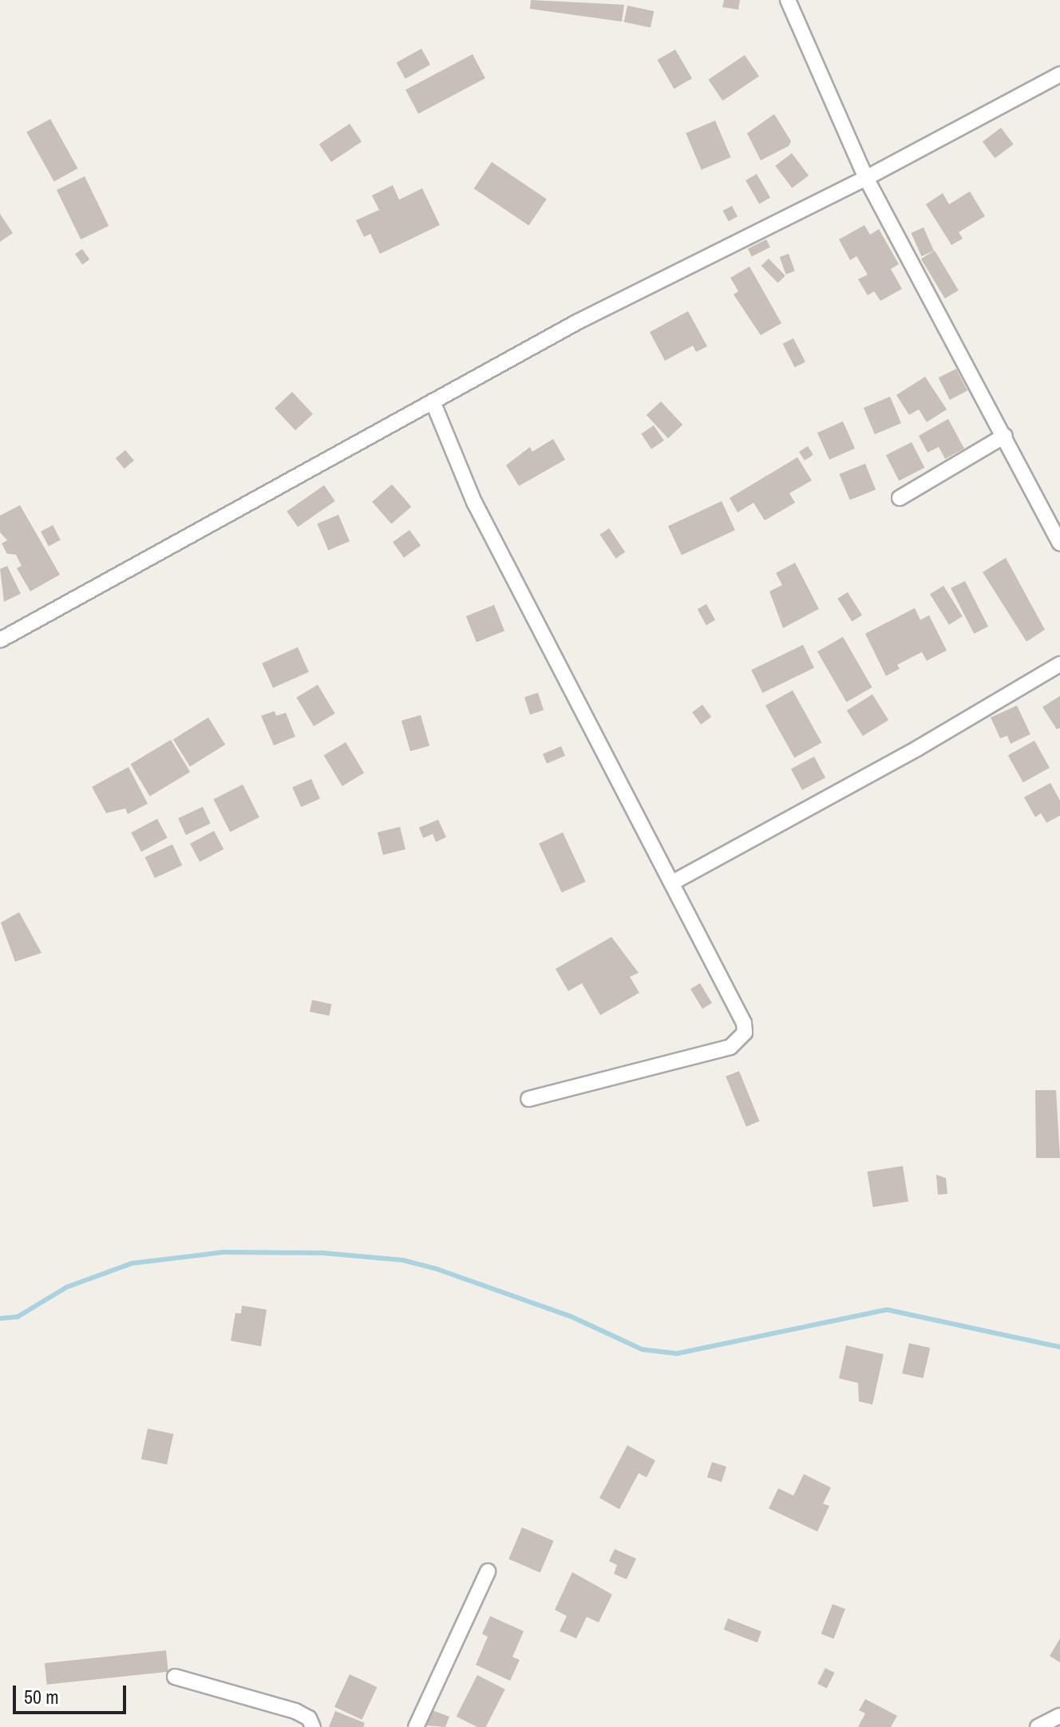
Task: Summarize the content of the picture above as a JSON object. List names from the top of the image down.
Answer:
{
  "scale_bar": "50 m"
}
